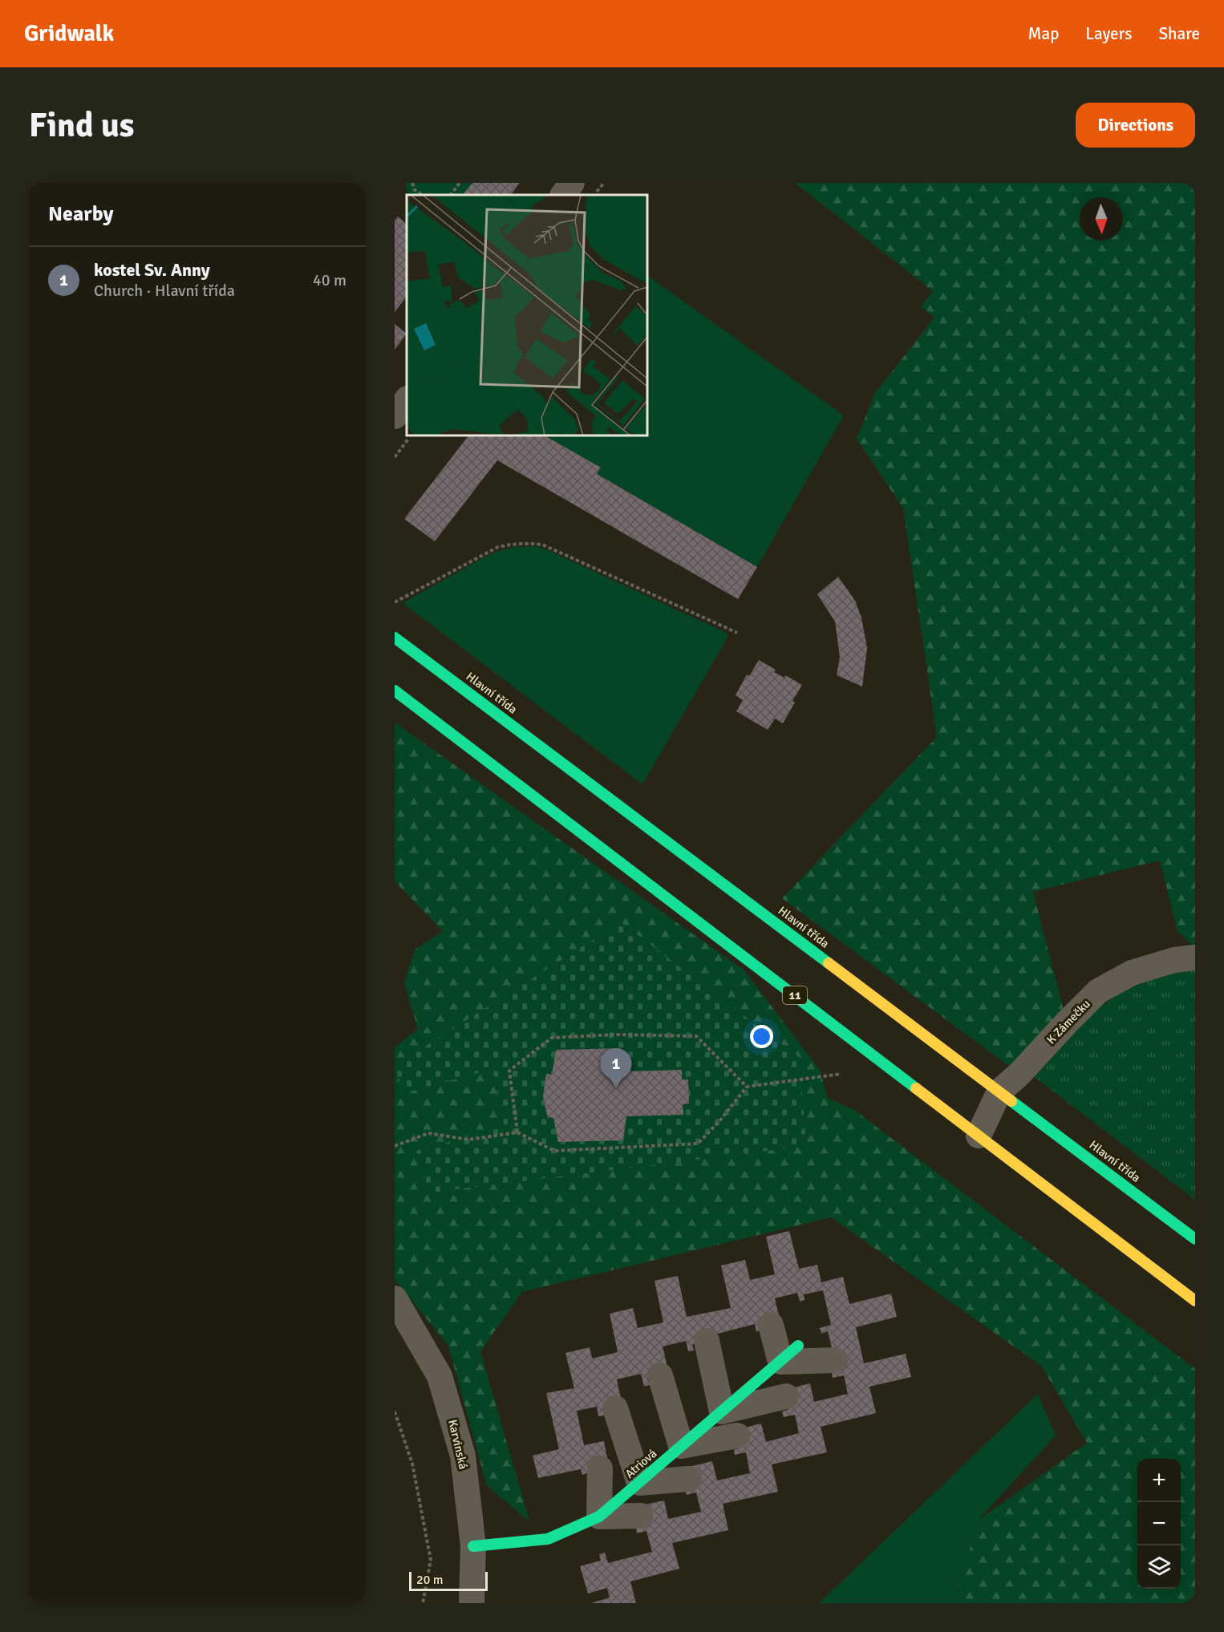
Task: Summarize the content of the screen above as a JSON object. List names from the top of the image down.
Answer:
{
  "streets": {
    "main road": ["Hlavní třída", "11", "Atriová"],
    "street": ["K Zámečku", "Karvinská"]
  },
  "crossings": [
    ["Hlavní třída", "K Zámečku"],
    ["11", "K Zámečku"],
    ["Karvinská", "Atriová"]
  ],
  "scale_bar": "20 m",
  "north": "bottom",
  "page": {
    "header": "Gridwalk",
    "nav": ["Map", "Layers", "Share"],
    "buttons": "Directions",
    "title": "Find us",
    "heading": "Nearby",
    "list": [
      {
        "mark": "1",
        "name": "kostel Sv. Anny",
        "note": "Church · Hlavní třída",
        "value": "40 m"
      }
    ],
    "pins": "1",
    "map_buttons": ["+", "−"],
    "scale": "20 m"
  }
}
